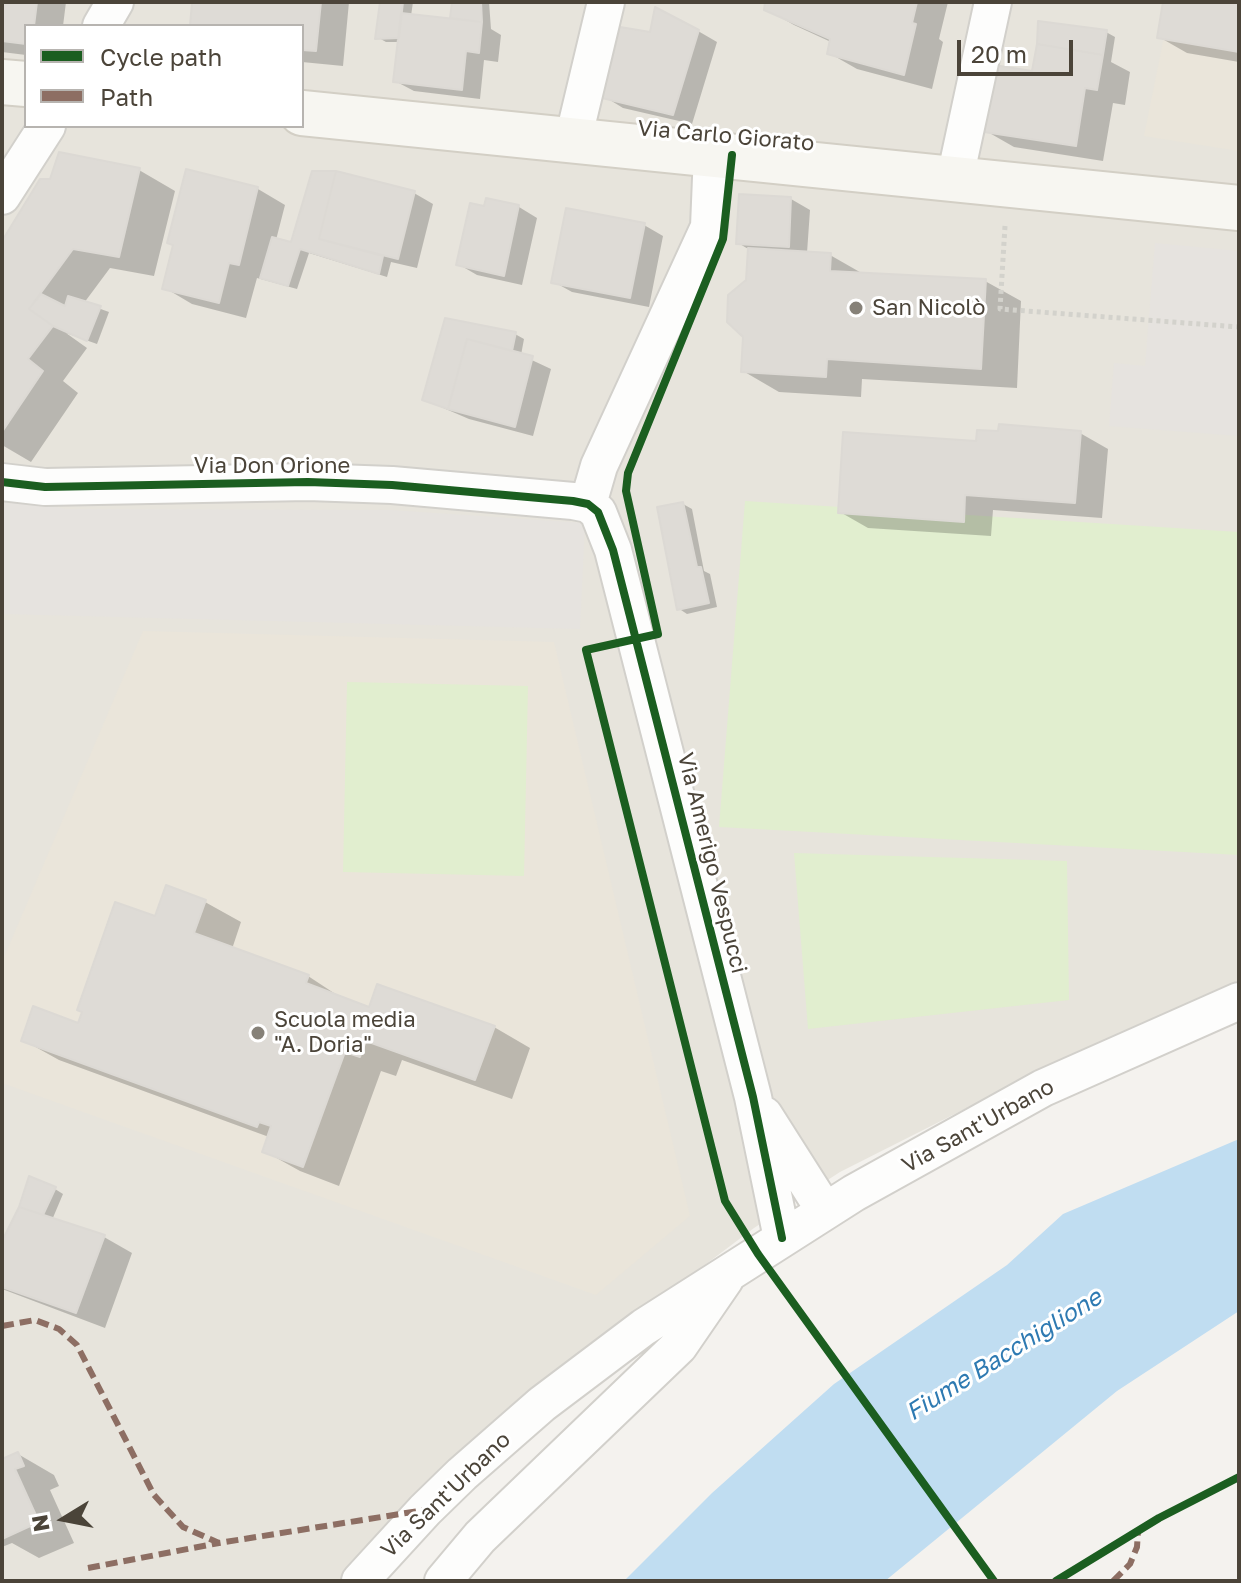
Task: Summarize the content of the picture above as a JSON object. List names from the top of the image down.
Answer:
{
  "streets": {
    "street": [
      "Via Carlo Giorato",
      "Via Don Orione",
      "Via Amerigo Vespucci",
      "Via Sant'Urbano"
    ]
  },
  "crossings": [
    ["Via Don Orione", "Via Amerigo Vespucci"],
    ["Via Amerigo Vespucci", "Via Sant'Urbano"]
  ],
  "water": ["Fiume Bacchiglione"],
  "places": ["San Nicolò", "Scuola media \"A. Doria\""],
  "legend": ["Cycle path", "Path"],
  "scale_bar": "20 m",
  "north": "left"
}
